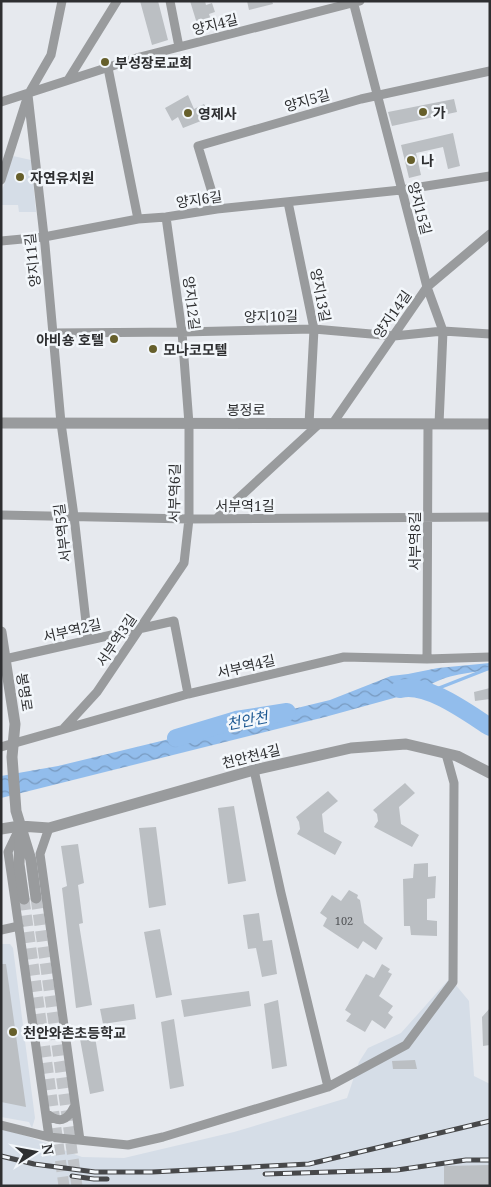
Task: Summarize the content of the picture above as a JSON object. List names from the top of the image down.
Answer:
{
  "streets": {
    "street": [
      "양지4길",
      "양지5길",
      "양지6길",
      "양지15길",
      "양지11길",
      "양지13길",
      "양지12길",
      "양지14길",
      "양지10길",
      "봉정로",
      "서부역6길",
      "서부역1길",
      "서부역5길",
      "서부역8길",
      "서부역2길",
      "서부역3길",
      "서부역4길",
      "봉명로",
      "천안천4길"
    ]
  },
  "crossings": [
    ["양지4길", "양지15길"],
    ["양지4길", "양지11길"],
    ["양지5길", "양지6길"],
    ["양지5길", "양지15길"],
    ["양지6길", "양지15길"],
    ["양지6길", "양지11길"],
    ["양지6길", "양지13길"],
    ["양지6길", "양지12길"],
    ["양지15길", "양지14길"],
    ["양지15길", "양지10길"],
    ["양지15길", "봉정로"],
    ["양지15길", "서부역8길"],
    ["양지11길", "양지10길"],
    ["양지11길", "봉정로"],
    ["양지11길", "서부역5길"],
    ["양지13길", "양지10길"],
    ["양지13길", "봉정로"],
    ["양지12길", "양지10길"],
    ["양지12길", "봉정로"],
    ["양지12길", "서부역6길"],
    ["양지14길", "양지10길"],
    ["양지14길", "봉정로"],
    ["봉정로", "서부역6길"],
    ["봉정로", "서부역5길"],
    ["봉정로", "서부역8길"],
    ["서부역6길", "서부역1길"],
    ["서부역6길", "서부역3길"],
    ["서부역1길", "서부역5길"],
    ["서부역1길", "서부역8길"],
    ["서부역5길", "서부역2길"],
    ["서부역8길", "서부역4길"],
    ["서부역2길", "서부역3길"],
    ["서부역2길", "서부역4길"],
    ["서부역2길", "봉명로"],
    ["서부역3길", "서부역4길"],
    ["서부역4길", "봉명로"],
    ["봉명로", "천안천4길"]
  ],
  "water": ["천안천"],
  "places": [
    "부성장로교회",
    "가",
    "영제사",
    "나",
    "자연유치원",
    "아비숑 호텔",
    "모나코모텔",
    "천안와촌초등학교"
  ],
  "house_numbers": ["102"],
  "north": "right"
}
